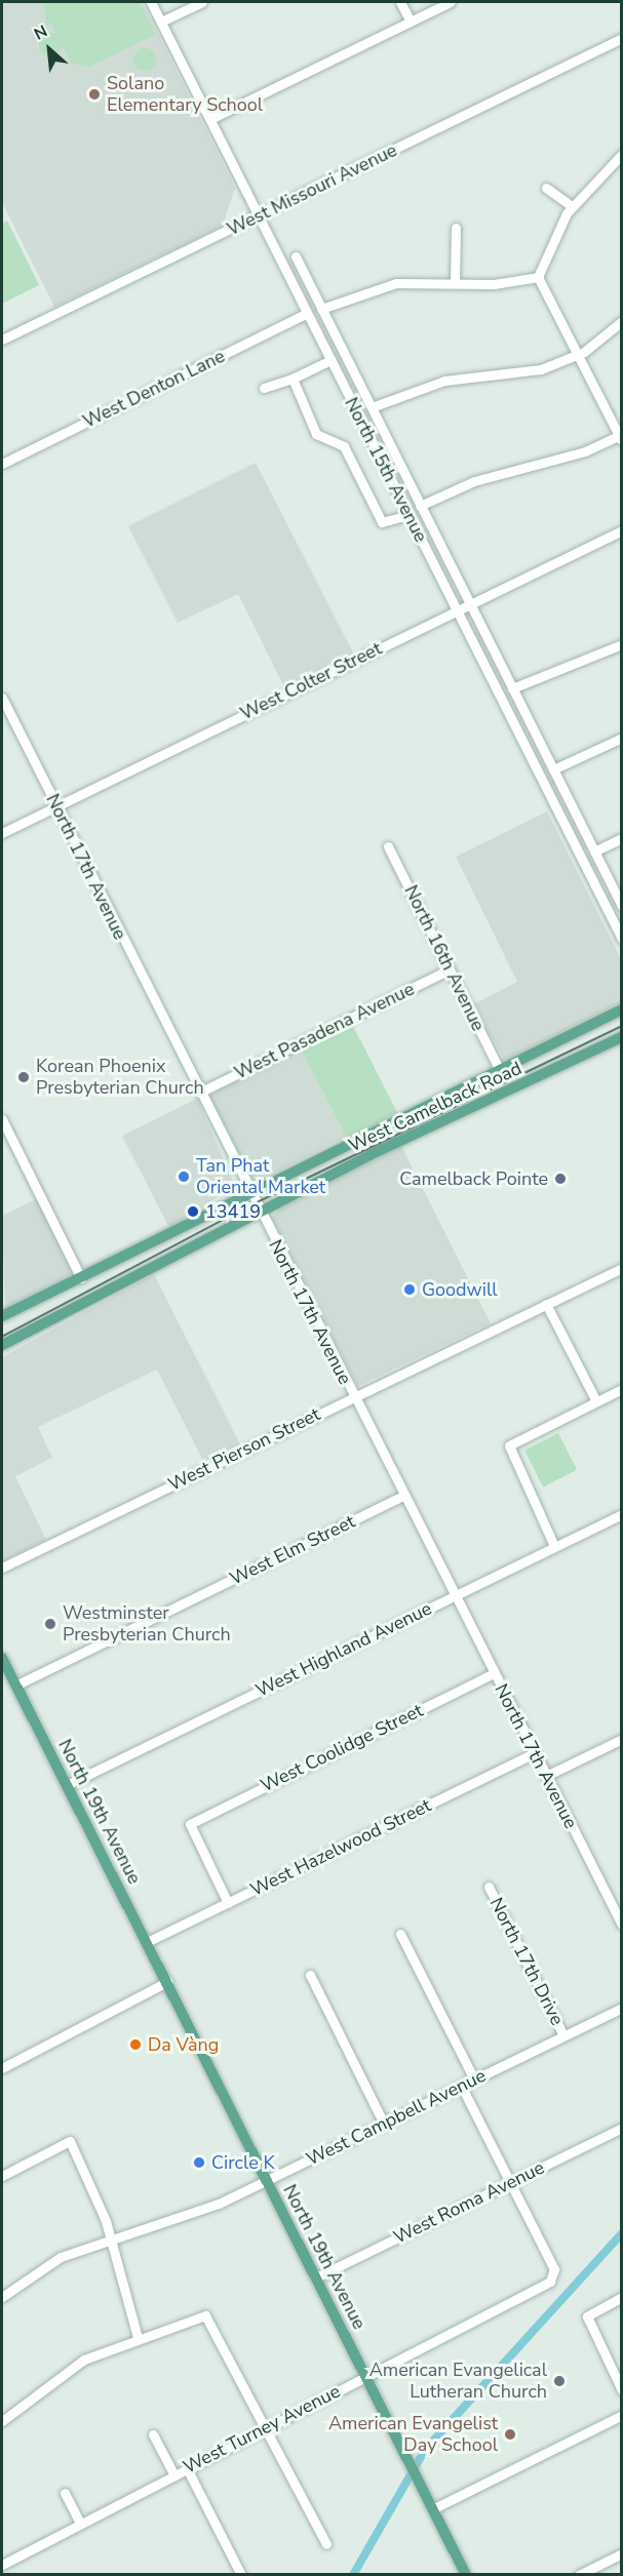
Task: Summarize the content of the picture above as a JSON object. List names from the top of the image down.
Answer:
{
  "streets": {
    "main road": ["West Camelback Road", "North 19th Avenue"],
    "street": [
      "West Missouri Avenue",
      "West Denton Lane",
      "North 15th Avenue",
      "West Colter Street",
      "North 17th Avenue",
      "North 16th Avenue",
      "West Pasadena Avenue",
      "West Pierson Street",
      "West Elm Street",
      "West Highland Avenue",
      "West Coolidge Street",
      "West Hazelwood Street",
      "North 17th Drive",
      "West Campbell Avenue",
      "West Roma Avenue",
      "West Turney Avenue"
    ]
  },
  "crossings": [
    ["West Missouri Avenue", "North 15th Avenue"],
    ["West Denton Lane", "North 15th Avenue"],
    ["North 15th Avenue", "West Colter Street"],
    ["West Colter Street", "North 17th Avenue"],
    ["North 17th Avenue", "West Pasadena Avenue"],
    ["North 17th Avenue", "West Camelback Road"],
    ["North 17th Avenue", "West Pierson Street"],
    ["North 17th Avenue", "West Elm Street"],
    ["North 17th Avenue", "West Highland Avenue"],
    ["North 17th Avenue", "West Coolidge Street"],
    ["North 17th Avenue", "West Hazelwood Street"],
    ["North 16th Avenue", "West Pasadena Avenue"],
    ["North 16th Avenue", "West Camelback Road"],
    ["West Elm Street", "North 19th Avenue"],
    ["West Highland Avenue", "North 19th Avenue"],
    ["West Coolidge Street", "West Hazelwood Street"],
    ["North 19th Avenue", "West Hazelwood Street"],
    ["North 19th Avenue", "West Campbell Avenue"],
    ["North 19th Avenue", "West Roma Avenue"],
    ["North 19th Avenue", "West Turney Avenue"],
    ["North 17th Drive", "West Campbell Avenue"],
    ["West Roma Avenue", "West Turney Avenue"]
  ],
  "places": [
    "Solano Elementary School",
    "Korean Phoenix Presbyterian Church",
    "Tan Phat Oriental Market",
    "Camelback Pointe",
    "13419",
    "Goodwill",
    "Westminster Presbyterian Church",
    "Da Vàng",
    "Circle K",
    "American Evangelical Lutheran Church",
    "American Evangelist Day School"
  ],
  "north": "top left"
}
